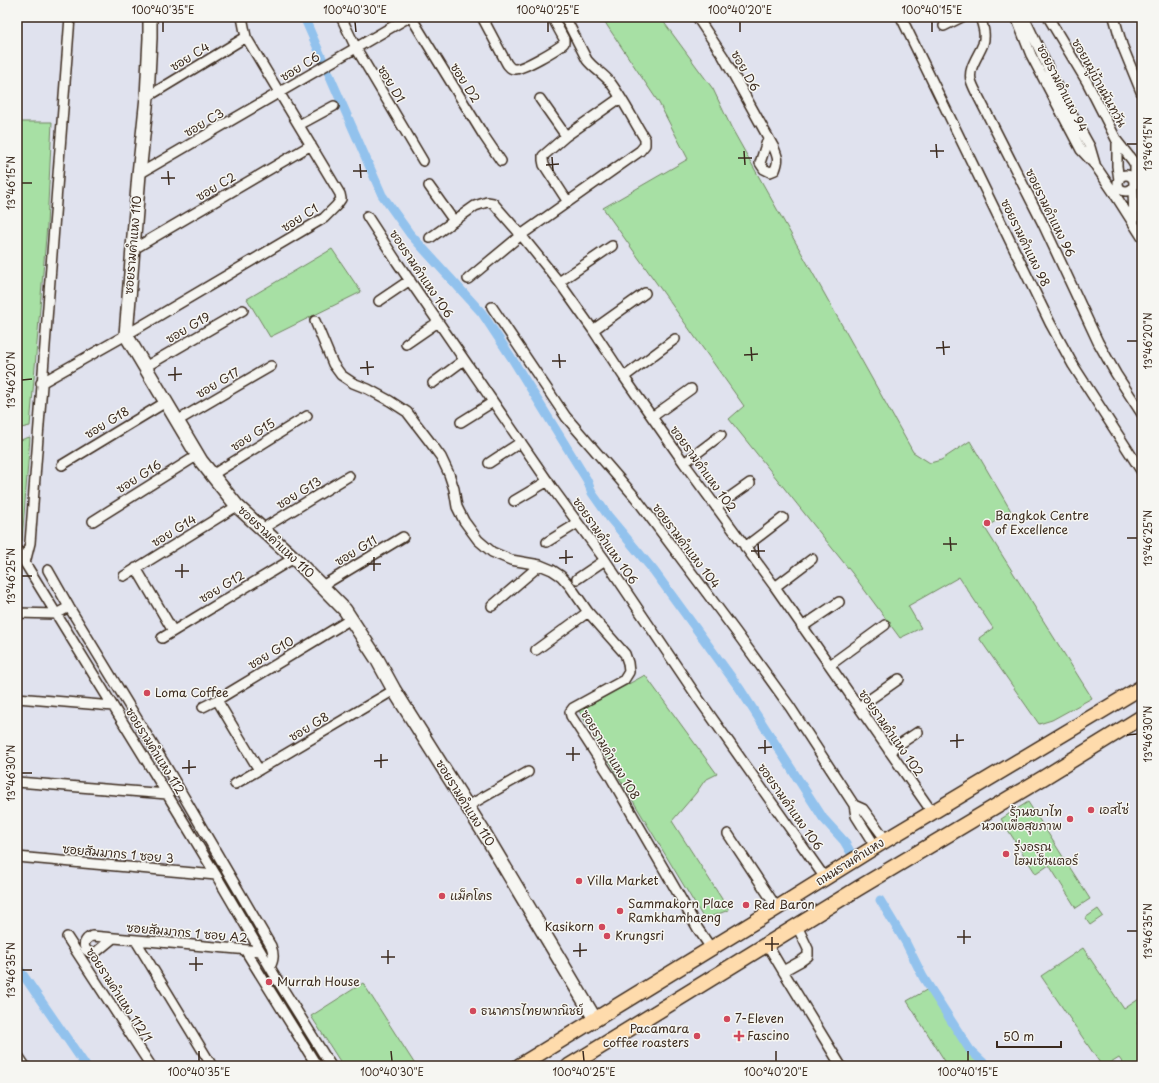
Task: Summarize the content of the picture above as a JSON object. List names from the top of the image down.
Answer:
{
  "streets": {
    "main road": ["ถนนรามคำแหง"],
    "street": [
      "ซอย C4",
      "ซอย C6",
      "ซอย D6",
      "ซอย D2",
      "ซอยหมู่บ้านนันทวัน",
      "ซอย D1",
      "ซอยรามคําแหง 94",
      "ซอย C3",
      "ซอย C2",
      "ซอยรามคําแหง 96",
      "ซอย C1",
      "ซอยรามคําแหง 98",
      "ซอยรามคำแหง 110",
      "ซอยรามคําแหง 106",
      "ซอย G19",
      "ซอย G17",
      "ซอย G18",
      "ซอย G15",
      "ซอยรามคําแหง 102",
      "ซอย G16",
      "ซอย G13",
      "ซอย G14",
      "ซอยรามคําแหง 104",
      "ซอย G11",
      "ซอย G12",
      "ซอย G10",
      "ซอย G8",
      "ซอยรามคำแหง 112",
      "ซอยรามคำแหง 108",
      "ซอยสัมมากร 1 ซอย 3",
      "ซอยสัมมากร 1 ซอย A2",
      "ซอยรามคำแหง 112/1"
    ]
  },
  "crossings": [
    ["ซอย C4", "ซอย C1"],
    ["ซอย C4", "ซอยรามคำแหง 110"],
    ["ซอย C6", "ซอย D2"],
    ["ซอย C6", "ซอย D1"],
    ["ซอย C6", "ซอย C3"],
    ["ซอย C6", "ซอย C1"],
    ["ซอยหมู่บ้านนันทวัน", "ซอยรามคําแหง 94"],
    ["ซอย C3", "ซอย C1"],
    ["ซอย C3", "ซอยรามคำแหง 110"],
    ["ซอย C2", "ซอย C1"],
    ["ซอย C2", "ซอยรามคำแหง 110"],
    ["ซอย C1", "ซอยรามคำแหง 110"],
    ["ซอยรามคำแหง 110", "ซอย G19"],
    ["ซอยรามคำแหง 110", "ซอย G17"],
    ["ซอยรามคำแหง 110", "ซอย G18"],
    ["ซอยรามคำแหง 110", "ซอย G15"],
    ["ซอยรามคำแหง 110", "ซอย G16"],
    ["ซอยรามคำแหง 110", "ซอย G13"],
    ["ซอยรามคำแหง 110", "ซอย G14"],
    ["ซอยรามคำแหง 110", "ซอย G11"],
    ["ซอยรามคำแหง 110", "ซอย G12"],
    ["ซอยรามคำแหง 110", "ซอย G10"],
    ["ซอยรามคำแหง 110", "ซอย G8"],
    ["ซอยรามคำแหง 110", "ถนนรามคำแหง"],
    ["ซอยรามคําแหง 106", "ถนนรามคำแหง"],
    ["ซอยรามคําแหง 102", "ถนนรามคำแหง"],
    ["ซอยรามคําแหง 104", "ถนนรามคำแหง"],
    ["ซอยรามคำแหง 112", "ซอยสัมมากร 1 ซอย 3"],
    ["ซอยรามคำแหง 112", "ซอยสัมมากร 1 ซอย A2"],
    ["ซอยรามคำแหง 108", "ถนนรามคำแหง"]
  ],
  "places": {
    "other": [
      "Bangkok Centre of Excellence",
      "Loma Coffee",
      "เอสโซ่",
      "ร้านชบาไท นวดเพื่อสุขภาพ",
      "รุ่งอรุณ โฮมเซ็นเตอร์",
      "Villa Market",
      "แม็คโคร",
      "Red Baron",
      "Sammakorn Place Ramkhamhaeng",
      "Kasikorn",
      "Krungsri",
      "Murrah House",
      "ธนาคารไทยพาณิชย์",
      "7-Eleven",
      "Pacamara coffee roasters"
    ],
    "health": ["Fascino"]
  },
  "scale_bar": "50 m",
  "coordinates": [
    "100°40'35\"E",
    "100°40'30\"E",
    "100°40'25\"E",
    "100°40'20\"E",
    "100°40'15\"E",
    "13°46'15\"N",
    "13°46'20\"N",
    "13°46'25\"N",
    "13°46'30\"N",
    "13°46'35\"N"
  ]
}
